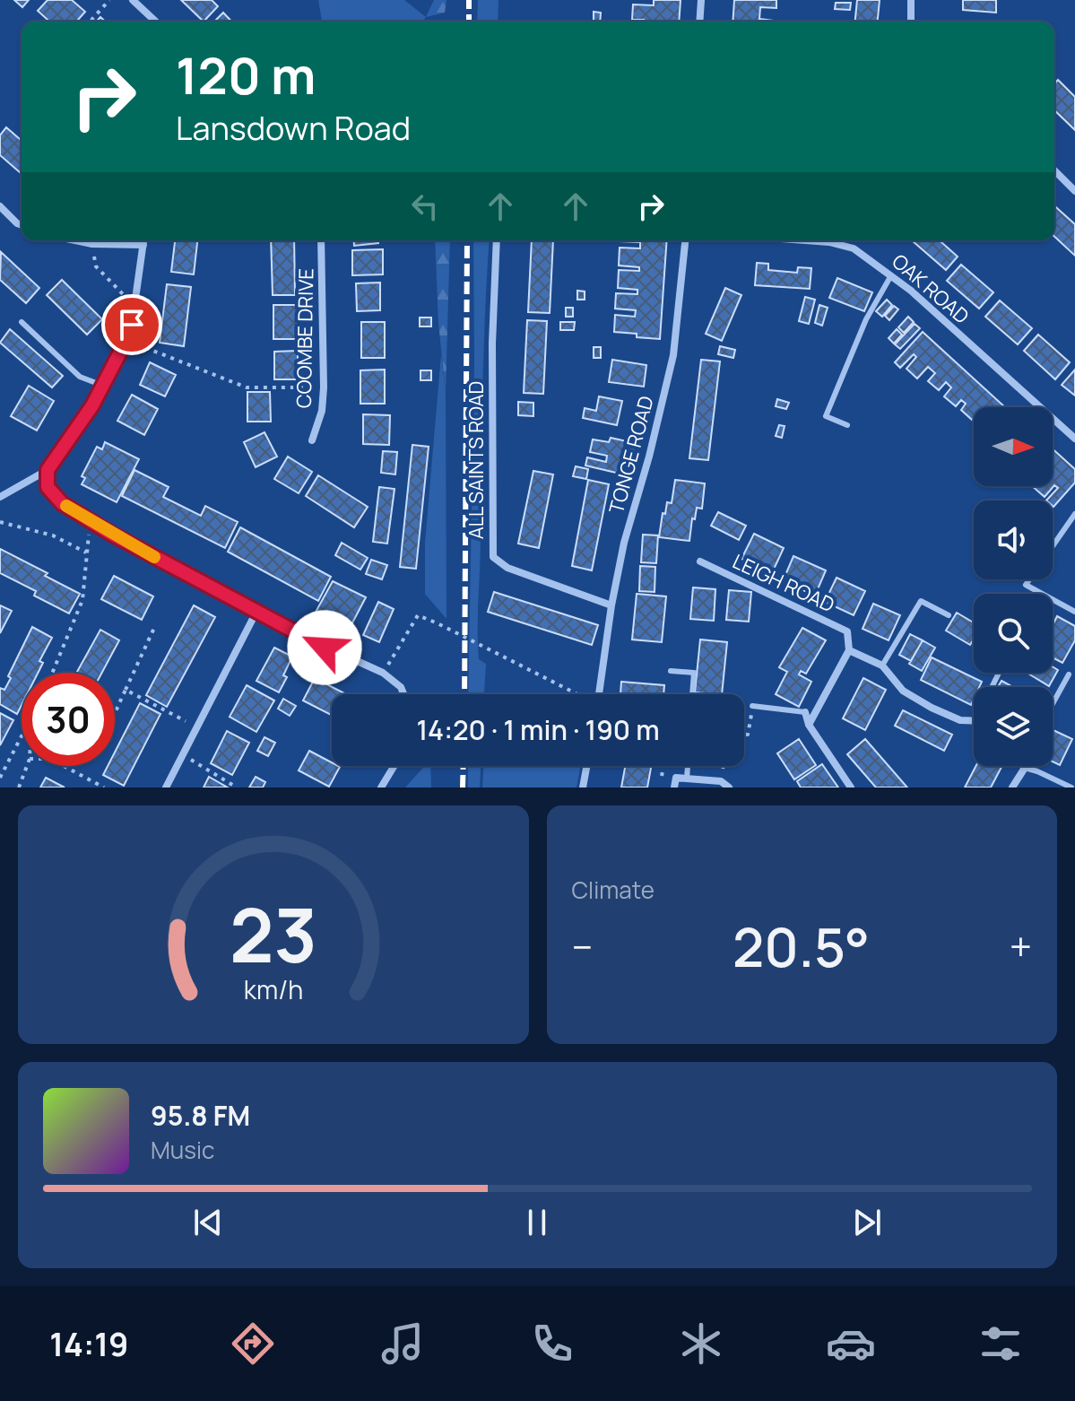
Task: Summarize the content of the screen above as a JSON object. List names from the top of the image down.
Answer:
{
  "streets": {
    "street": [
      "OAK ROAD",
      "COOMBE DRIVE",
      "TONGE ROAD",
      "ALL SAINTS ROAD",
      "LEIGH ROAD"
    ]
  },
  "crossings": [
    ["TONGE ROAD", "ALL SAINTS ROAD"]
  ],
  "north": "right",
  "page": {
    "turn": ["120 m", "Lansdown Road"],
    "limit": "30",
    "trip": "14:20 · 1 min · 190 m",
    "tile": "Climate",
    "heat": ["−", "20.5°", "+"],
    "song": ["95.8 FM", "Music"],
    "tabs": "14:19",
    "gauge": ["23", "km/h"]
  }
}
